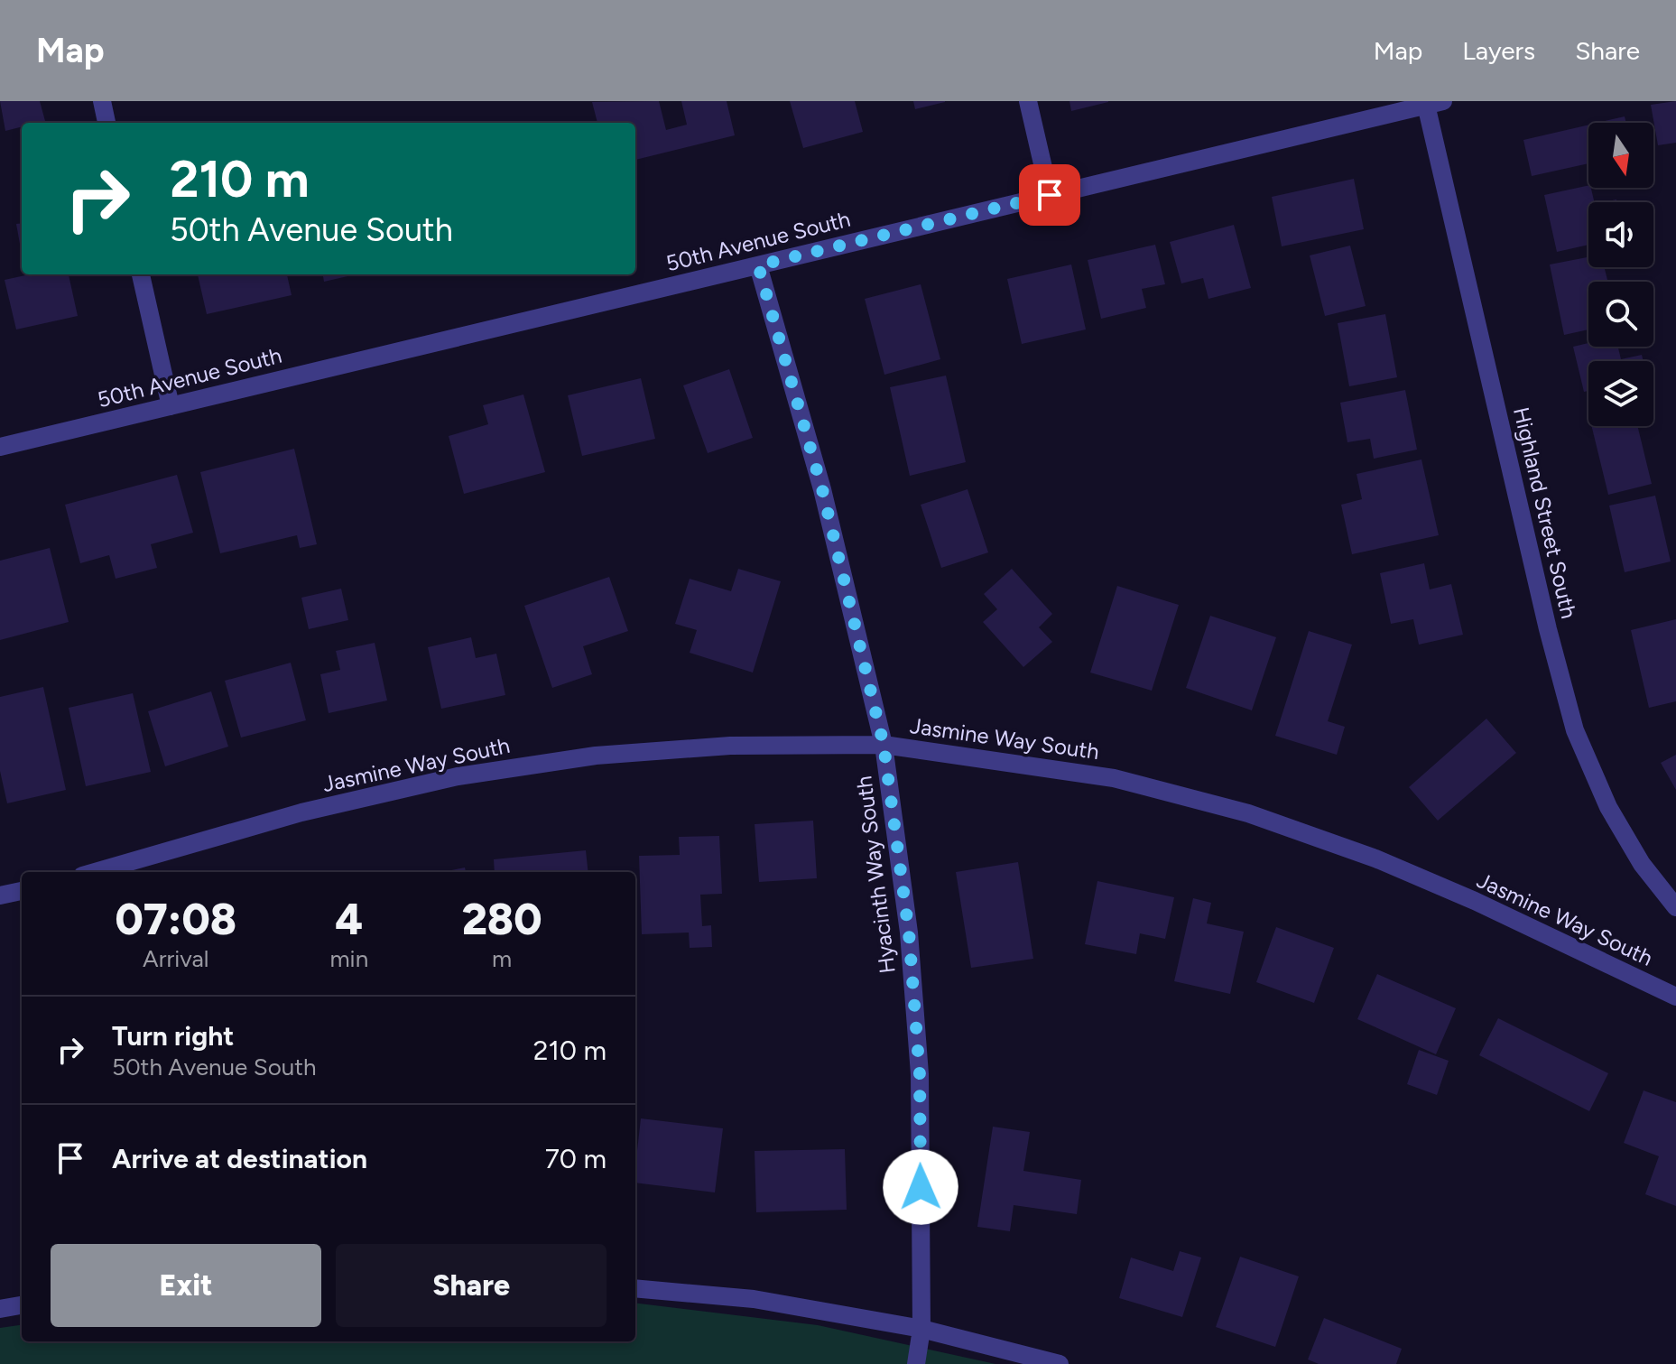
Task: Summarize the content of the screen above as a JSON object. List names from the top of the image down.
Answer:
{
  "streets": {
    "street": [
      "50th Avenue South",
      "Highland Street South",
      "Jasmine Way South",
      "Hyacinth Way South"
    ]
  },
  "crossings": [
    ["50th Avenue South", "Highland Street South"],
    ["50th Avenue South", "Hyacinth Way South"],
    ["Jasmine Way South", "Hyacinth Way South"]
  ],
  "north": "bottom",
  "page": {
    "header": "Map",
    "nav": ["Map", "Layers", "Share"],
    "turn": ["210 m", "50th Avenue South"],
    "eta": [
      "07:08",
      "Arrival",
      "4",
      "min",
      "280",
      "m"
    ],
    "list": [
      {
        "name": "Turn right",
        "note": "50th Avenue South",
        "value": "210 m"
      },
      {
        "name": "Arrive at destination",
        "value": "70 m"
      }
    ],
    "buttons": ["Exit", "Share"]
  }
}
